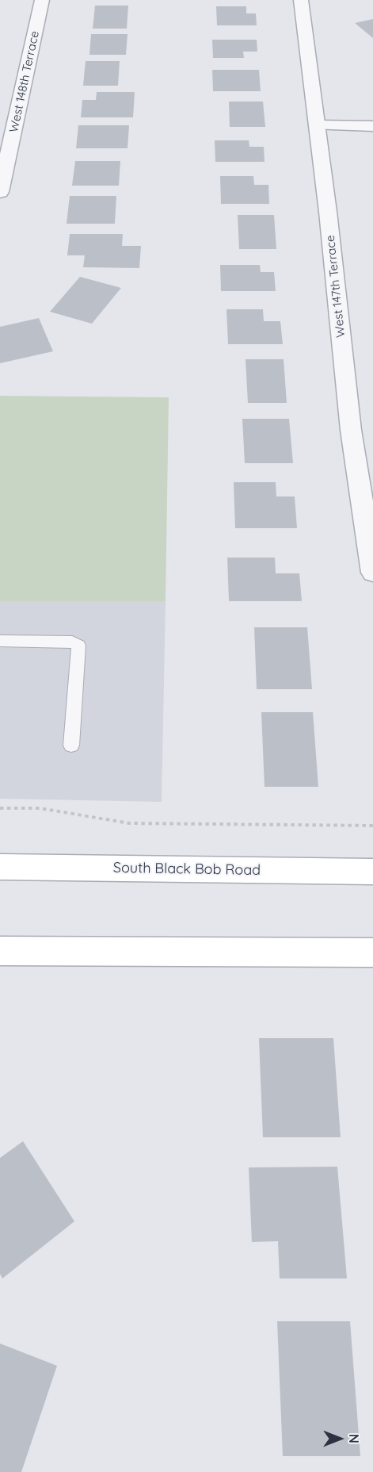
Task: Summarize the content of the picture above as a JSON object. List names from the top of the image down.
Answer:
{
  "streets": {
    "main road": ["South Black Bob Road"],
    "street": ["West 148th Terrace", "West 147th Terrace"]
  },
  "north": "right"
}
